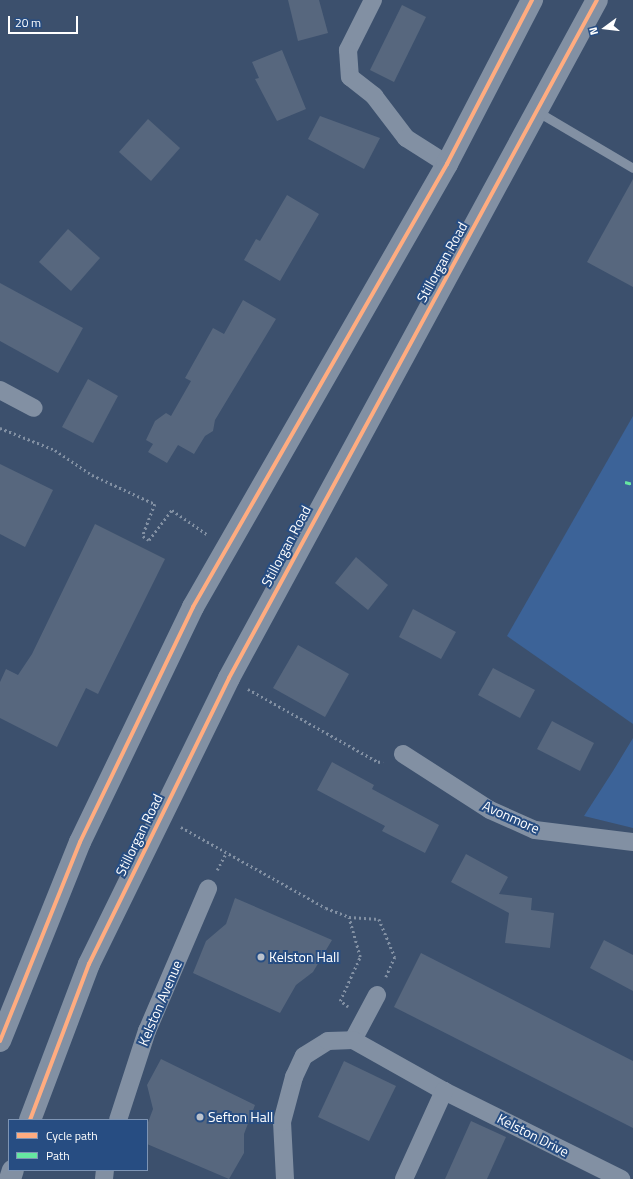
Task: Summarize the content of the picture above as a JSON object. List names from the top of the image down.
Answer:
{
  "streets": {
    "highway": ["Stillorgan Road"],
    "street": ["Avonmore", "Kelston Avenue", "Kelston Drive"]
  },
  "places": ["Kelston Hall", "Sefton Hall"],
  "legend": ["Cycle path", "Path"],
  "scale_bar": "20 m",
  "north": "left"
}
